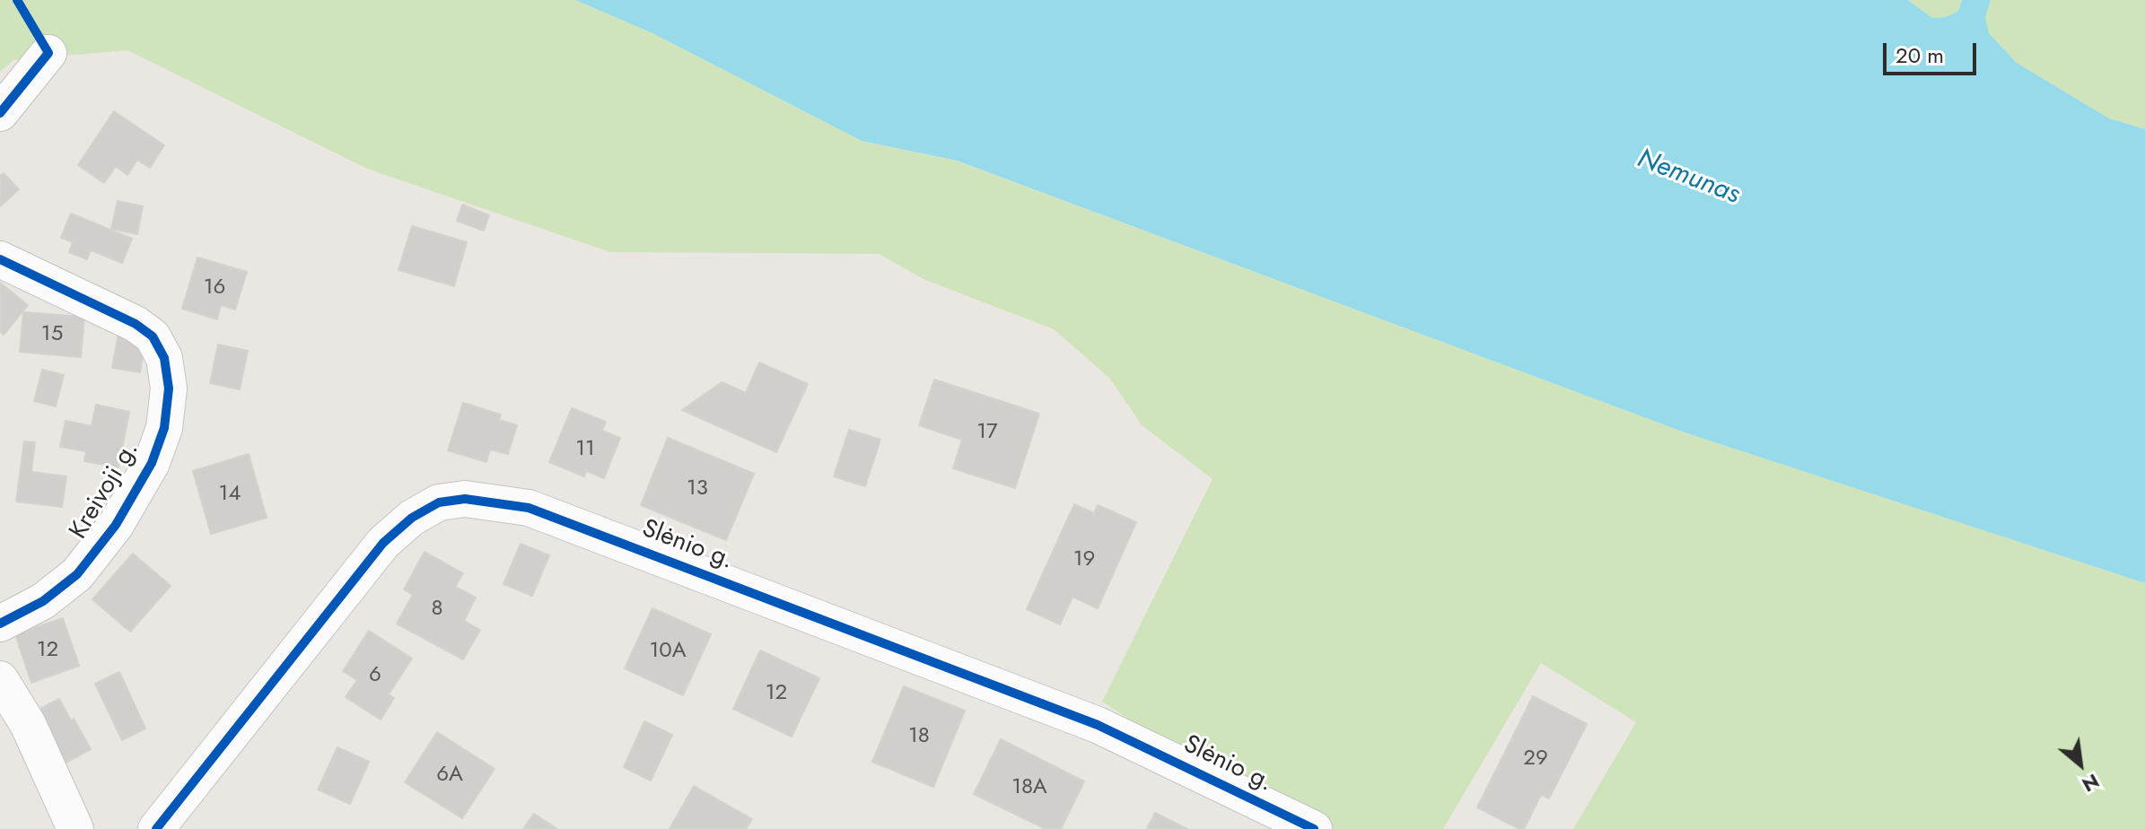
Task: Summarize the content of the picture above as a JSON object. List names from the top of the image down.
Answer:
{
  "streets": {
    "street": ["Kreivoji g.", "Slėnio g."]
  },
  "water": ["Nemunas"],
  "house_numbers": [
    "16",
    "15",
    "17",
    "11",
    "13",
    "14",
    "19",
    "8",
    "12",
    "10A",
    "6",
    "12",
    "18",
    "29",
    "6A",
    "18A"
  ],
  "scale_bar": "20 m",
  "north": "bottom right"
}
